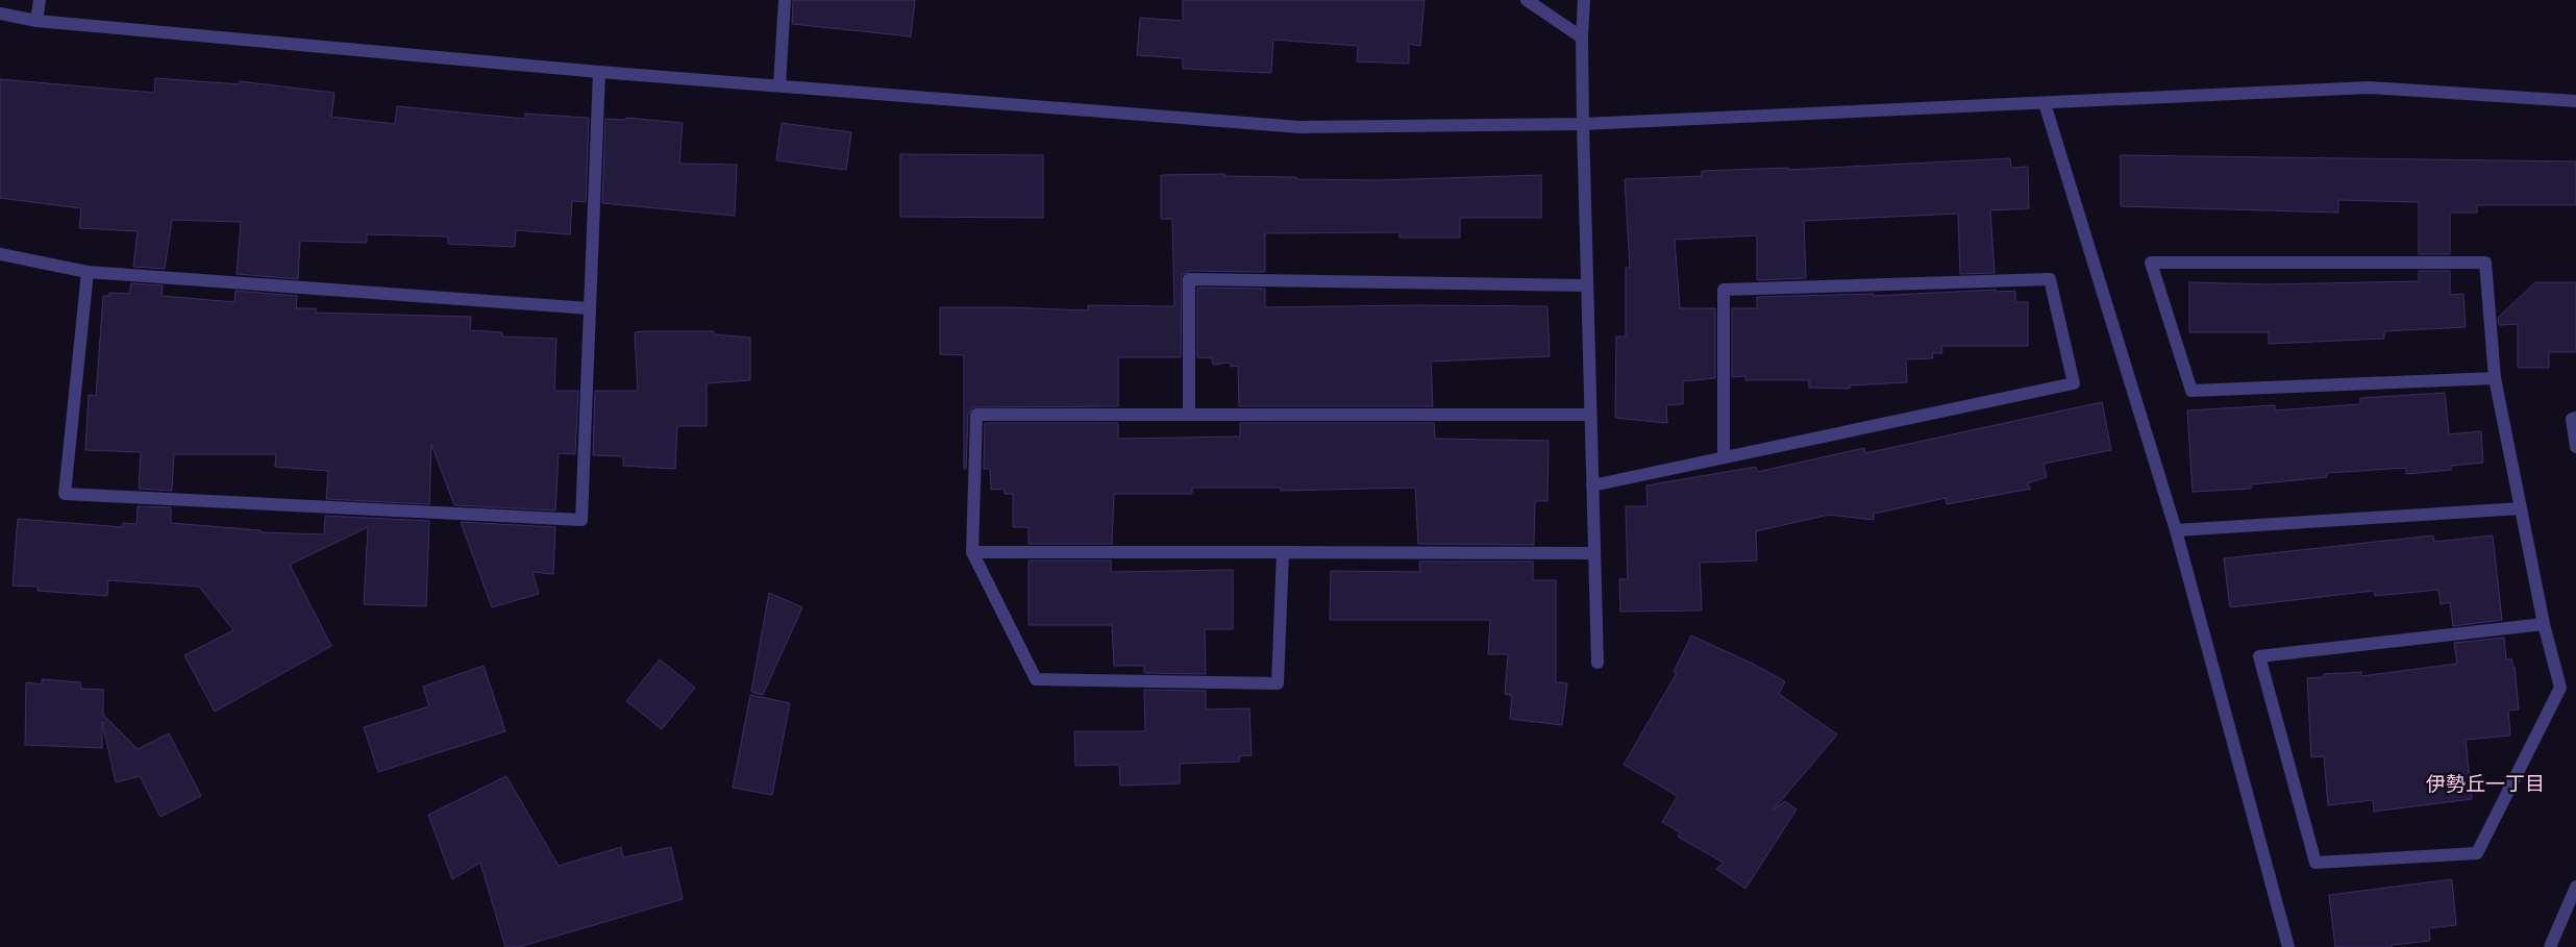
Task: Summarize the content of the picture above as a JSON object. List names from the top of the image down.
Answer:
{
  "districts": ["伊勢丘一丁目"]
}
